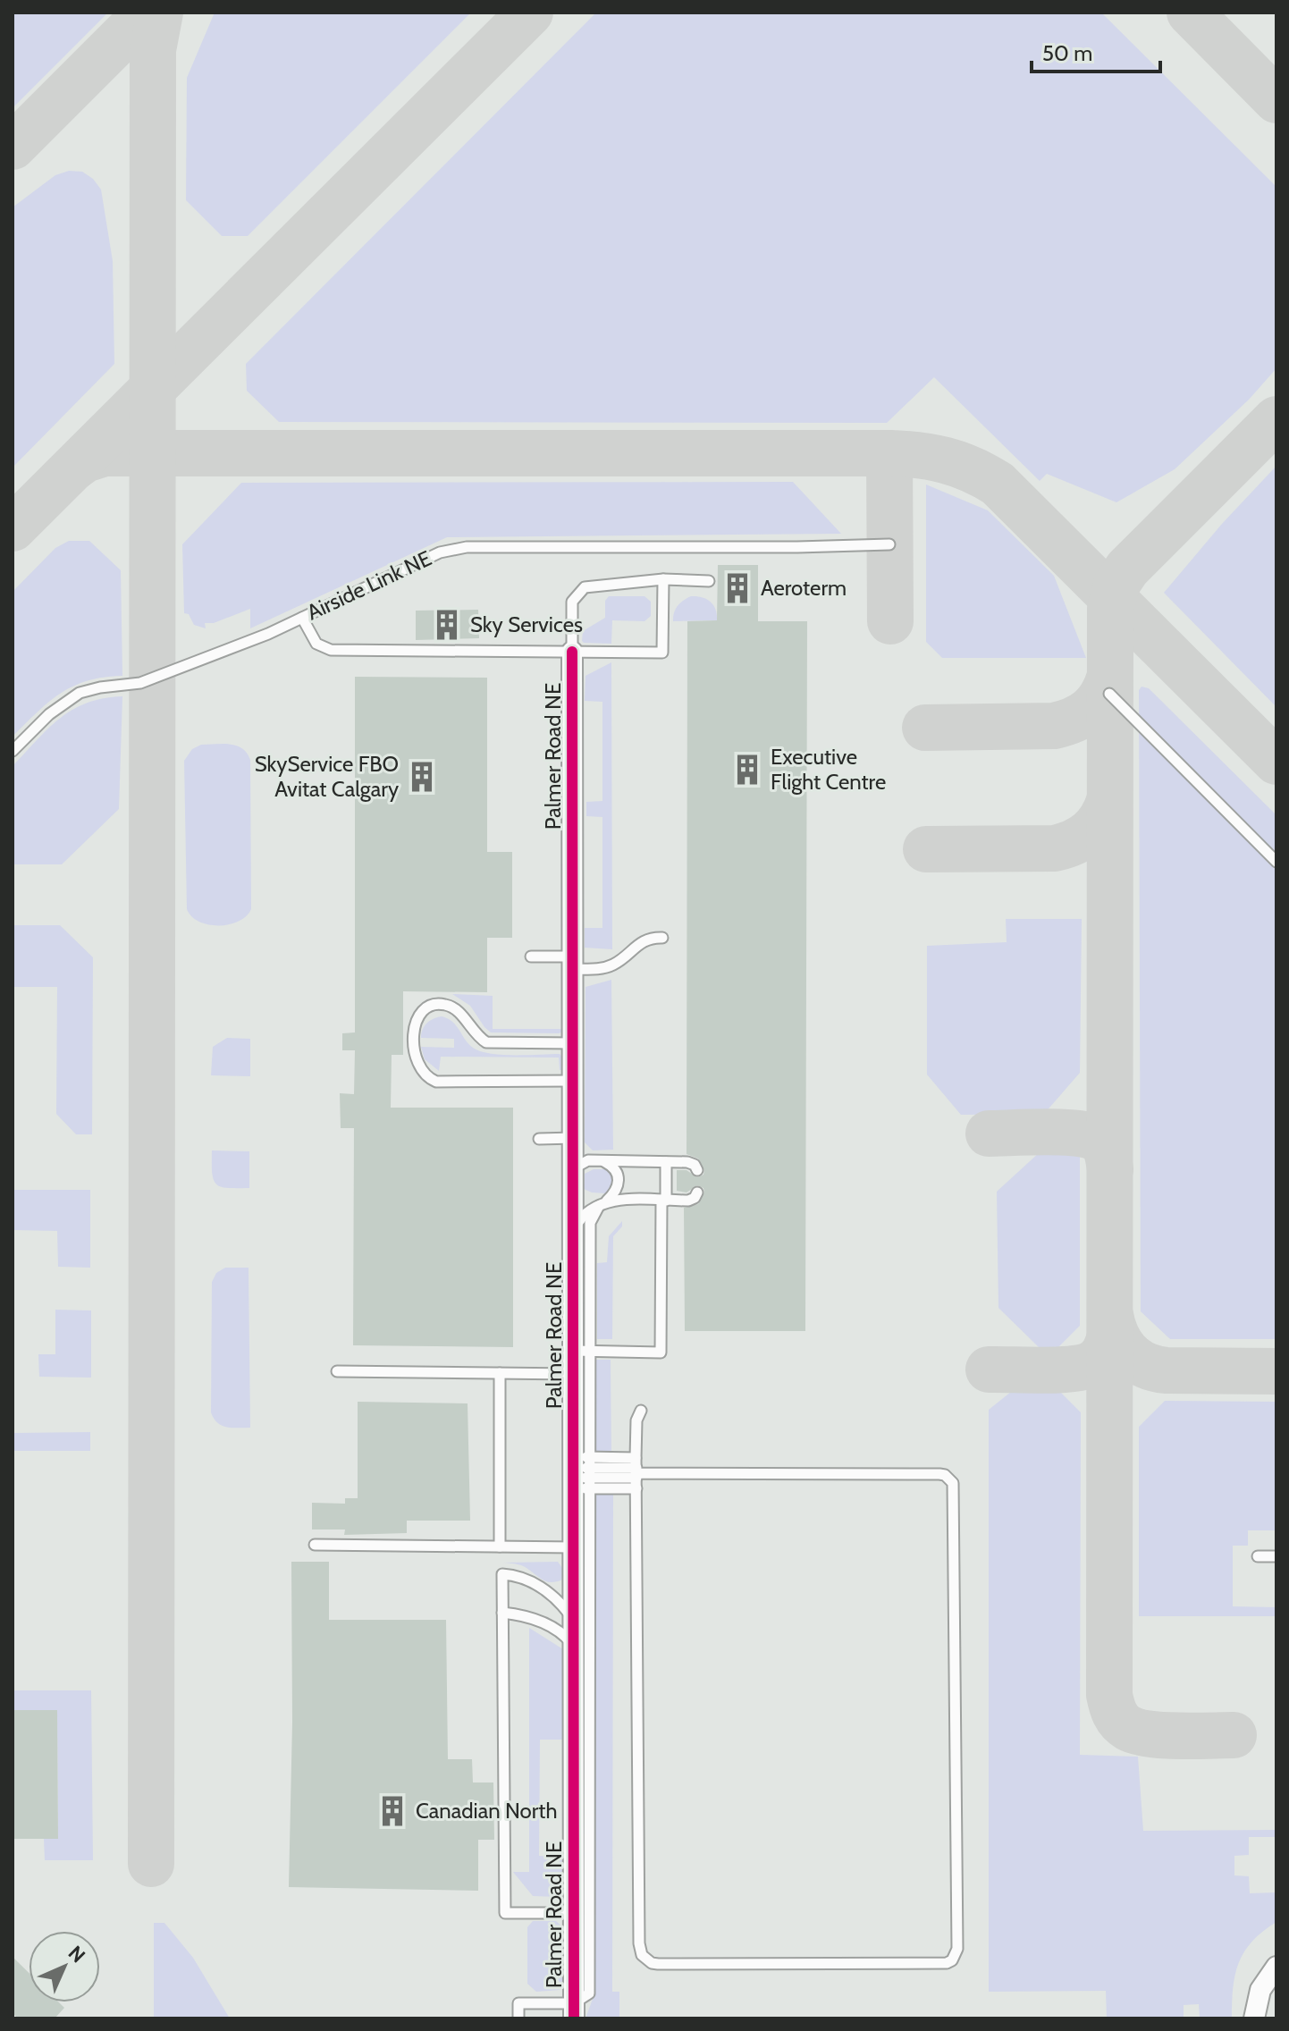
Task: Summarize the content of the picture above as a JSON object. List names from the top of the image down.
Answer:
{
  "streets": {
    "street": ["Palmer Road NE"],
    "lane": ["Airside Link NE"]
  },
  "places": {
    "building": [
      "Aeroterm",
      "Sky Services",
      "Executive Flight Centre",
      "SkyService FBO Avitat Calgary",
      "Canadian North"
    ]
  },
  "scale_bar": "50 m",
  "north": "top right"
}
